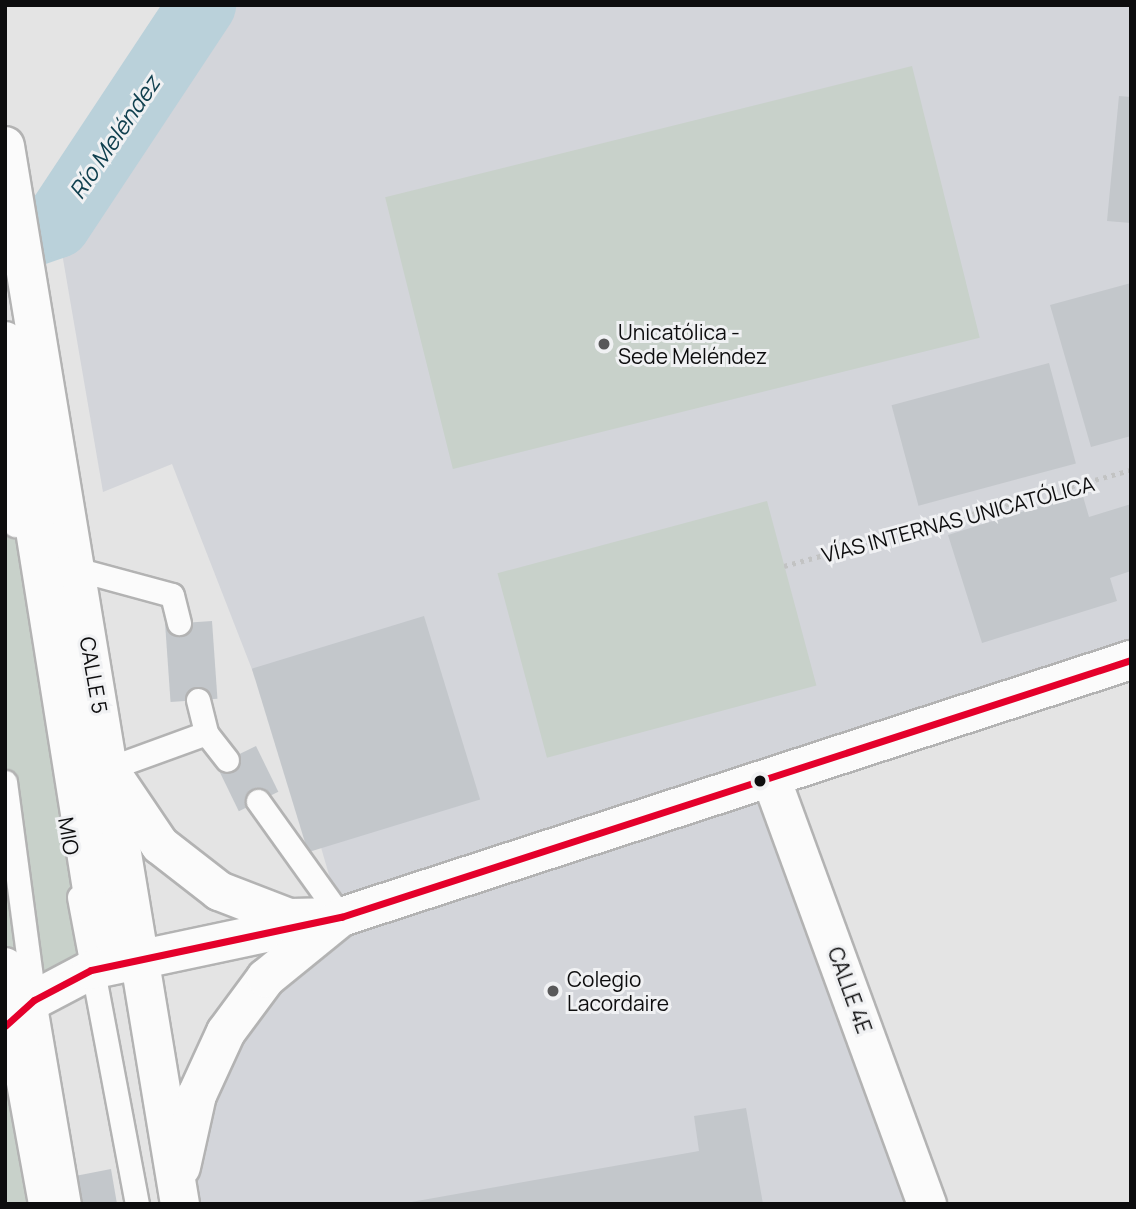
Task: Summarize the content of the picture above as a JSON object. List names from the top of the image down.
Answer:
{
  "streets": {
    "main road": ["CALLE 5", "CALLE 4E"],
    "lane": ["MIO"],
    "path": ["VÍAS INTERNAS UNICATÓLICA"]
  },
  "water": ["Río Meléndez"],
  "places": ["Unicatólica - Sede Meléndez", "Colegio Lacordaire"]
}
